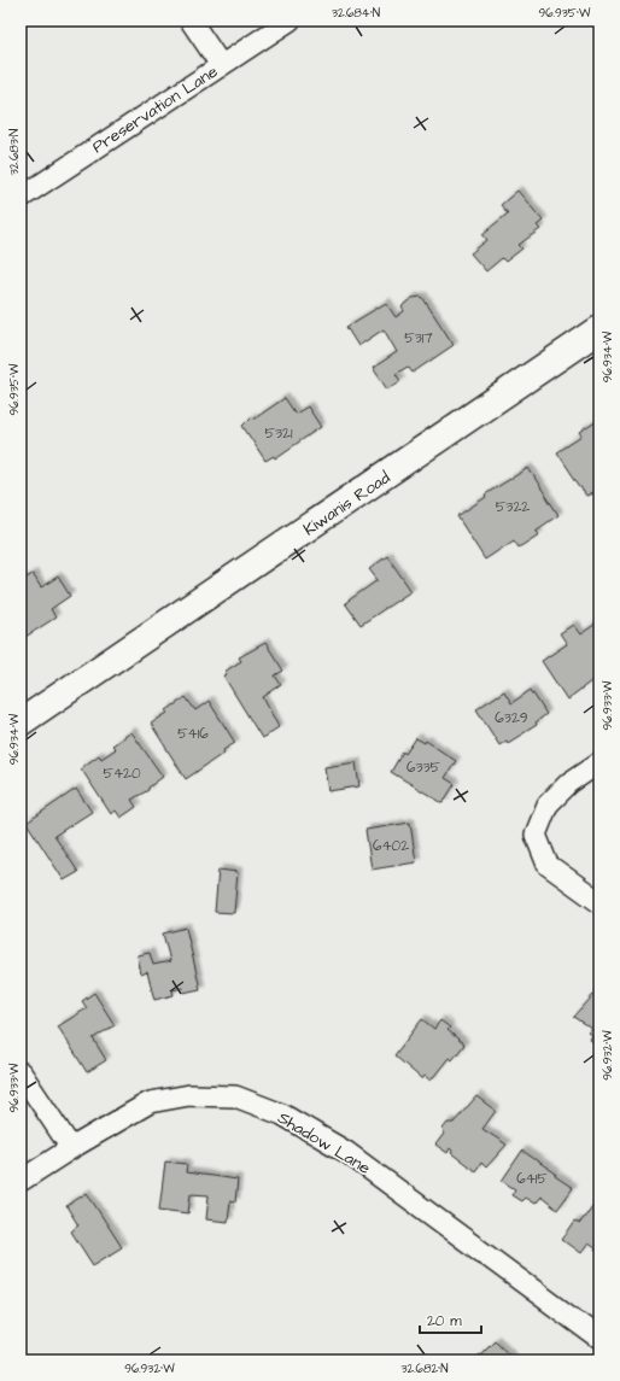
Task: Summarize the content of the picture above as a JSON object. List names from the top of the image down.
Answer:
{
  "streets": {
    "street": ["Preservation Lane", "Kiwanis Road", "Shadow Lane"]
  },
  "house_numbers": [
    "5317",
    "5321",
    "5322",
    "6329",
    "5416",
    "6335",
    "5420",
    "6402",
    "6415"
  ],
  "scale_bar": "20 m",
  "coordinates": [
    "32.684°N",
    "96.935°W",
    "32.683°N",
    "96.934°W",
    "96.933°W",
    "96.932°W",
    "32.682°N"
  ]
}
